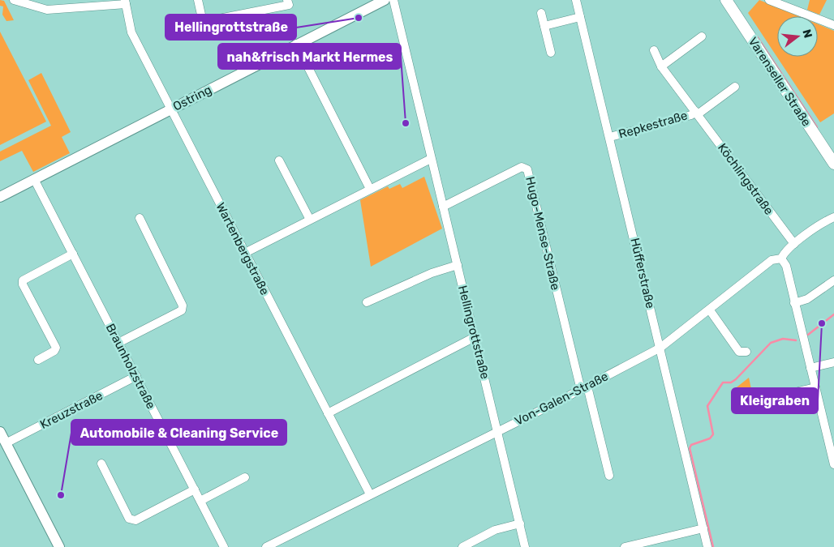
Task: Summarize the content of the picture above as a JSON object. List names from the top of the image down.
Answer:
{
  "streets": {
    "main road": ["Varenseller Straße"],
    "street": [
      "Ostring",
      "Repkestraße",
      "Köchlingstraße",
      "Hugo-Mense-Straße",
      "Wartenbergstraße",
      "Hüfferstraße",
      "Hellingrottstraße",
      "Braunholzstraße",
      "Von-Galen-Straße",
      "Kreuzstraße"
    ]
  },
  "crossings": [
    ["Ostring", "Wartenbergstraße"],
    ["Ostring", "Braunholzstraße"],
    ["Repkestraße", "Köchlingstraße"],
    ["Repkestraße", "Hüfferstraße"],
    ["Köchlingstraße", "Von-Galen-Straße"],
    ["Hugo-Mense-Straße", "Hellingrottstraße"],
    ["Hugo-Mense-Straße", "Von-Galen-Straße"],
    ["Wartenbergstraße", "Von-Galen-Straße"],
    ["Hüfferstraße", "Von-Galen-Straße"],
    ["Hellingrottstraße", "Von-Galen-Straße"],
    ["Braunholzstraße", "Kreuzstraße"]
  ],
  "places": [
    "Hellingrottstraße",
    "nah&frisch Markt Hermes",
    "Kleigraben",
    "Automobile & Cleaning Service"
  ],
  "north": "right"
}
